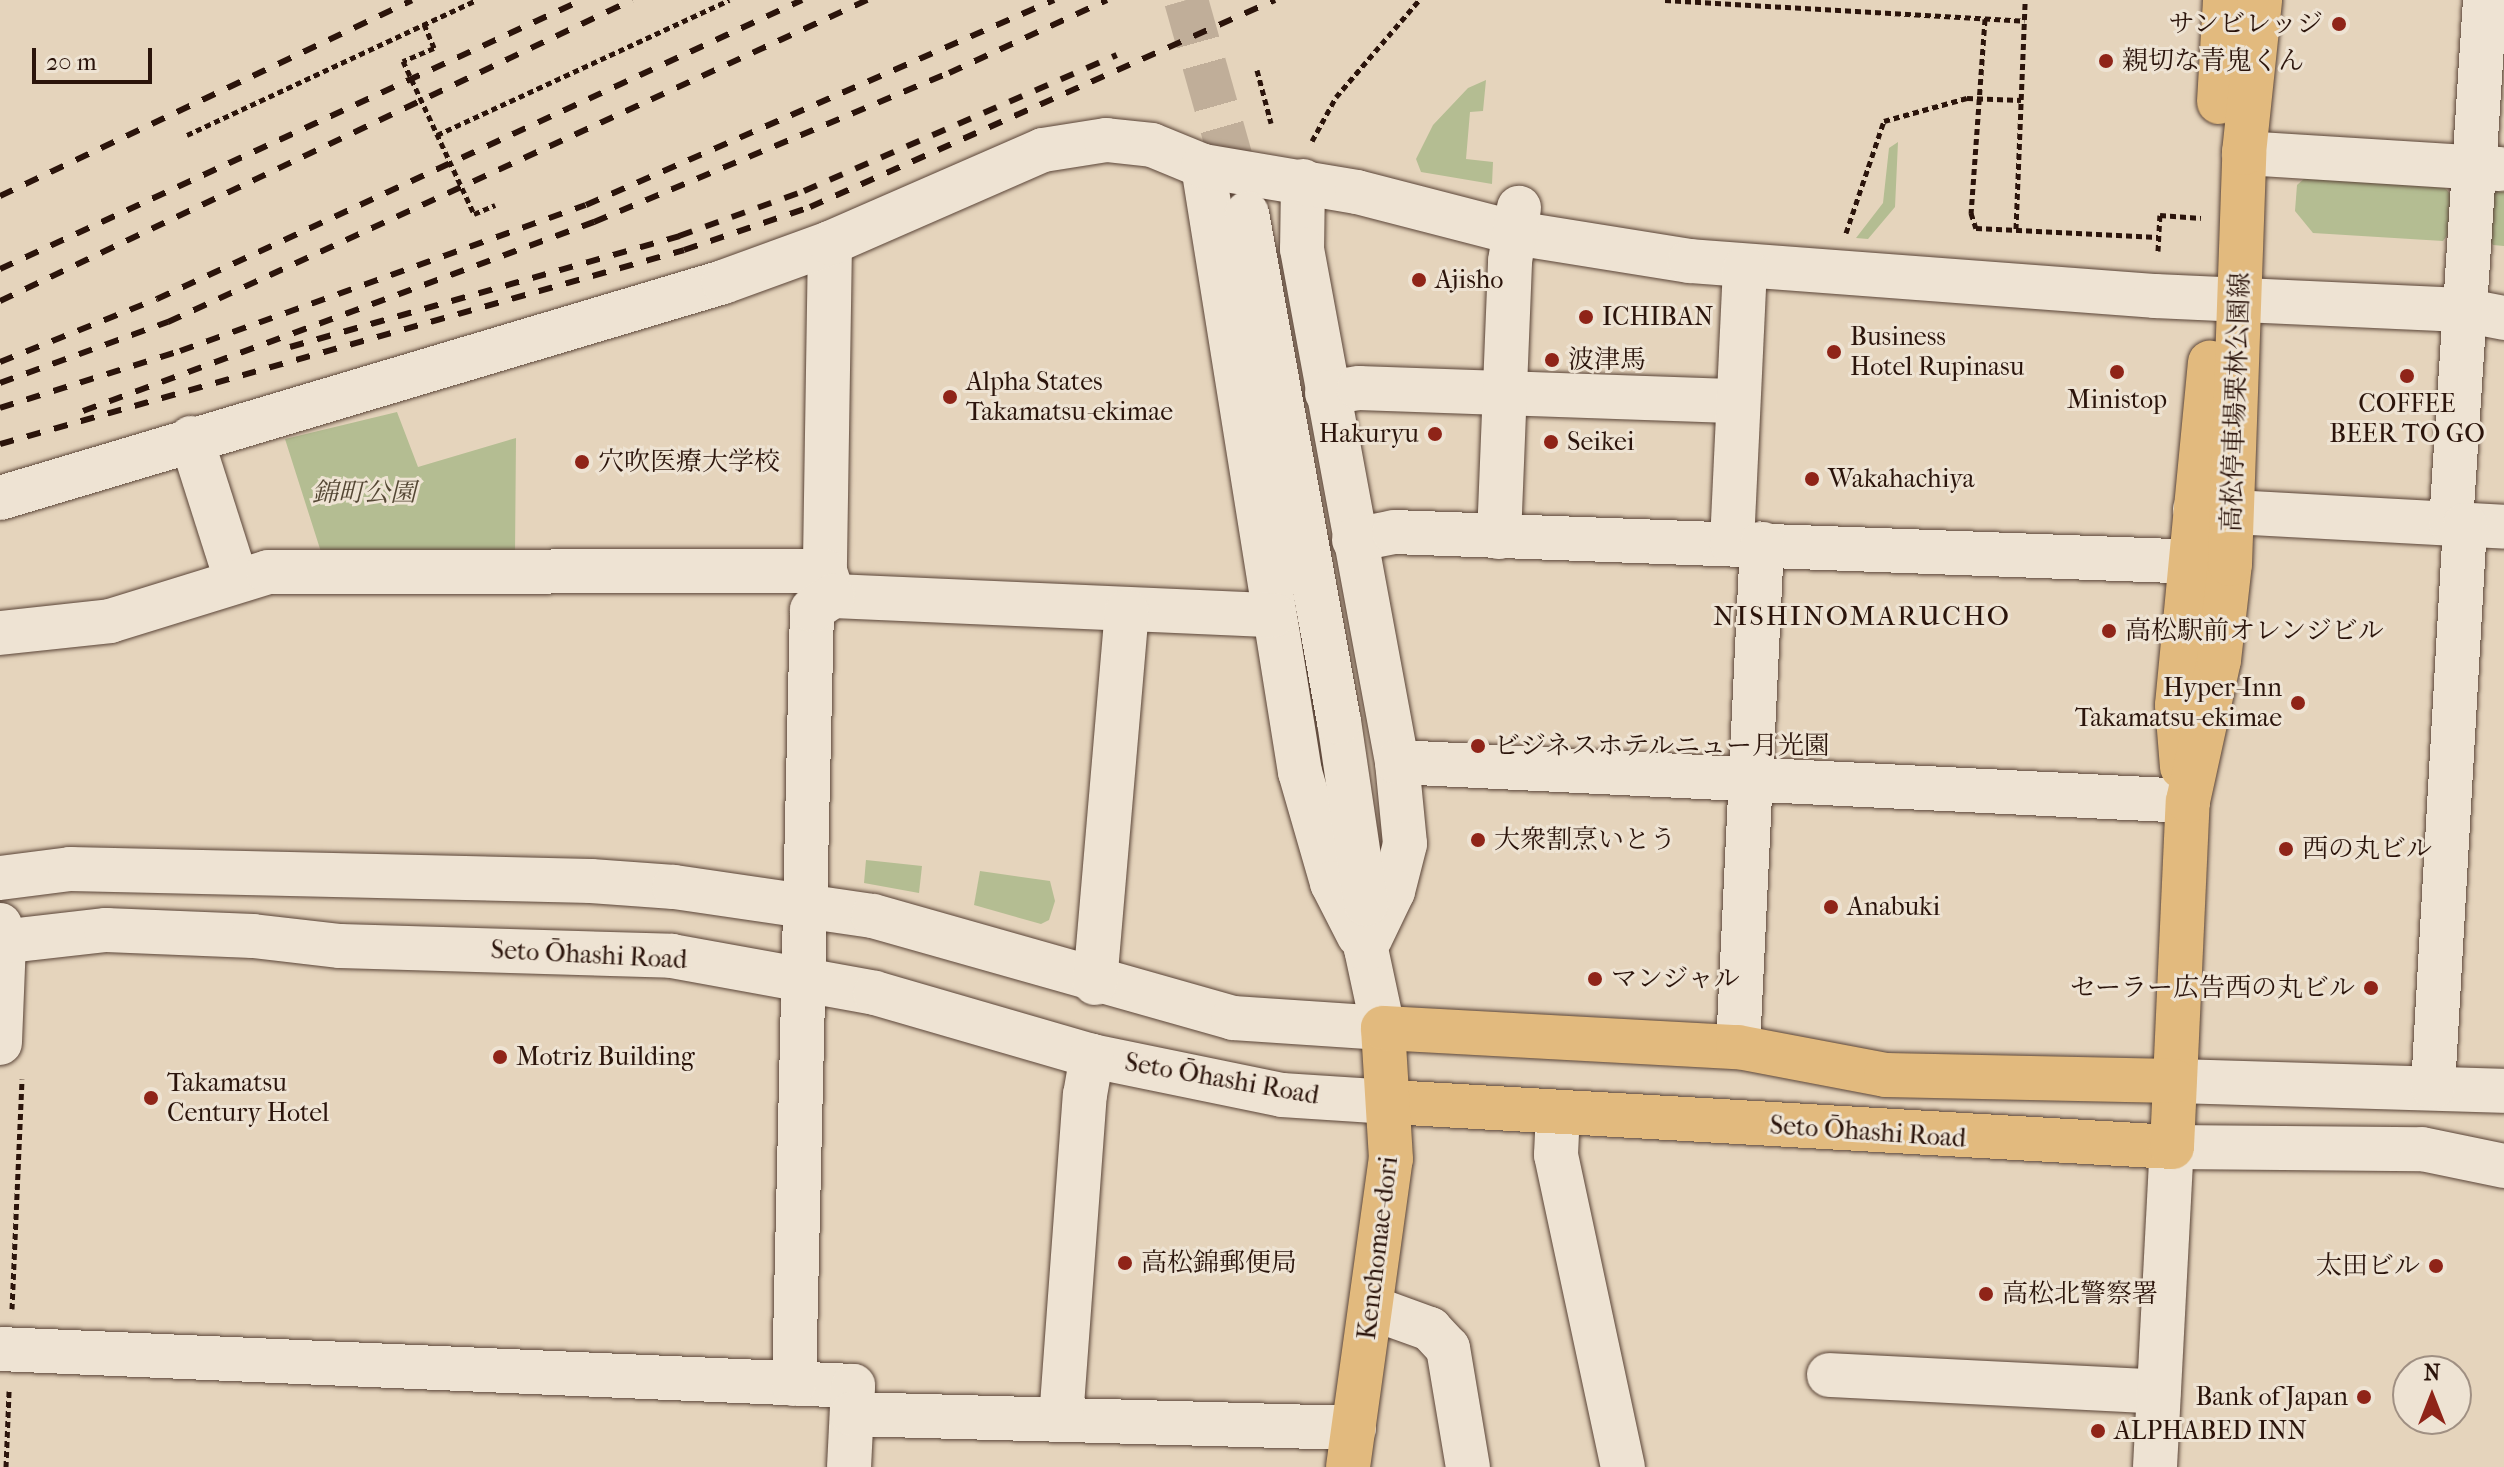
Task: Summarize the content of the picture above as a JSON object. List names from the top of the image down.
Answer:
{
  "streets": {
    "main road": ["高松停車場栗林公園線", "Seto Ōhashi Road", "Kenchomae-dori"]
  },
  "crossings": [
    ["高松停車場栗林公園線", "Seto Ōhashi Road"],
    ["Seto Ōhashi Road", "Kenchomae-dori"]
  ],
  "districts": ["NISHINOMARUCHO"],
  "parks": ["錦町公園"],
  "places": [
    "サンビレッジ",
    "親切な青鬼くん",
    "Ajisho",
    "ICHIBAN",
    "Business Hotel Rupinasu",
    "波津馬",
    "Ministop",
    "COFFEE BEER TO GO",
    "Alpha States Takamatsu-ekimae",
    "Hakuryu",
    "Seikei",
    "穴吹医療大学校",
    "Wakahachiya",
    "高松駅前オレンジビル",
    "Hyper-Inn Takamatsu-ekimae",
    "ビジネスホテルニュー月光園",
    "大衆割烹いとう",
    "西の丸ビル",
    "Anabuki",
    "マンジャル",
    "セーラー広告西の丸ビル",
    "Motriz Building",
    "Takamatsu Century Hotel",
    "高松錦郵便局",
    "太田ビル",
    "高松北警察署",
    "Bank of Japan",
    "ALPHABED INN"
  ],
  "scale_bar": "20 m",
  "north": "top"
}
